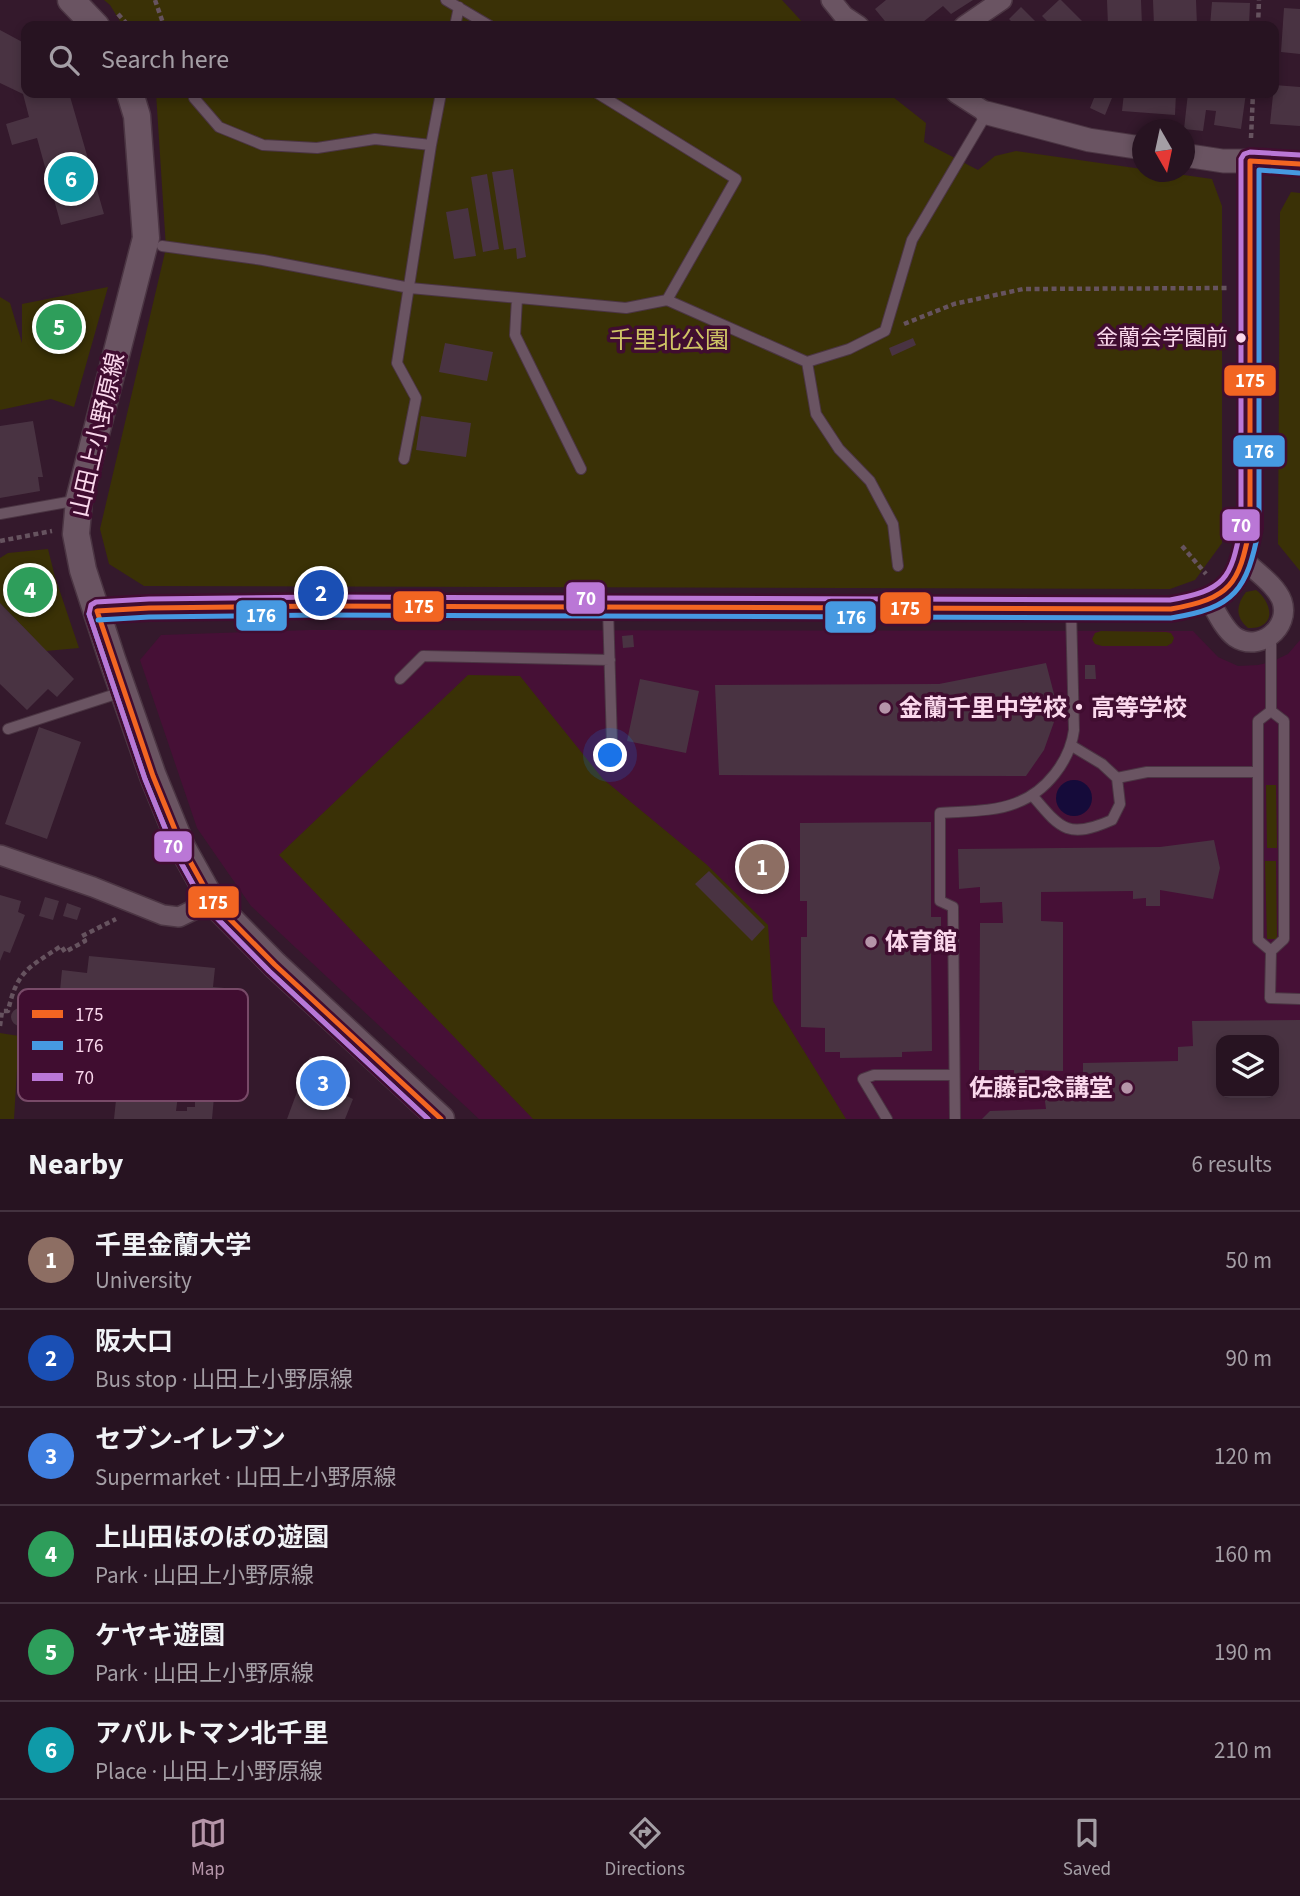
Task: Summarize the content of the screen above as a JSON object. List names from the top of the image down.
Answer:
{
  "streets": {
    "main road": ["山田上小野原線"]
  },
  "parks": ["千里北公園"],
  "places": [
    "金蘭会学園前",
    "金蘭千里中学校・高等学校",
    "体育館",
    "佐藤記念講堂"
  ],
  "lines": ["transit line 70", "transit line 175", "transit line 176"],
  "legend": ["175", "176", "70"],
  "north": "bottom",
  "page": {
    "search": "Search here",
    "pins": [
      "6",
      "5",
      "4",
      "2",
      "1",
      "3"
    ],
    "heading": ["Nearby", "6 results"],
    "list": [
      {
        "mark": "1",
        "name": "千里金蘭大学",
        "note": "University",
        "value": "50 m"
      },
      {
        "mark": "2",
        "name": "阪大口",
        "note": "Bus stop · 山田上小野原線",
        "value": "90 m"
      },
      {
        "mark": "3",
        "name": "セブン-イレブン",
        "note": "Supermarket · 山田上小野原線",
        "value": "120 m"
      },
      {
        "mark": "4",
        "name": "上山田ほのぼの遊園",
        "note": "Park · 山田上小野原線",
        "value": "160 m"
      },
      {
        "mark": "5",
        "name": "ケヤキ遊園",
        "note": "Park · 山田上小野原線",
        "value": "190 m"
      },
      {
        "mark": "6",
        "name": "アパルトマン北千里",
        "note": "Place · 山田上小野原線",
        "value": "210 m"
      }
    ],
    "nav": ["Map", "Directions", "Saved"]
  }
}
